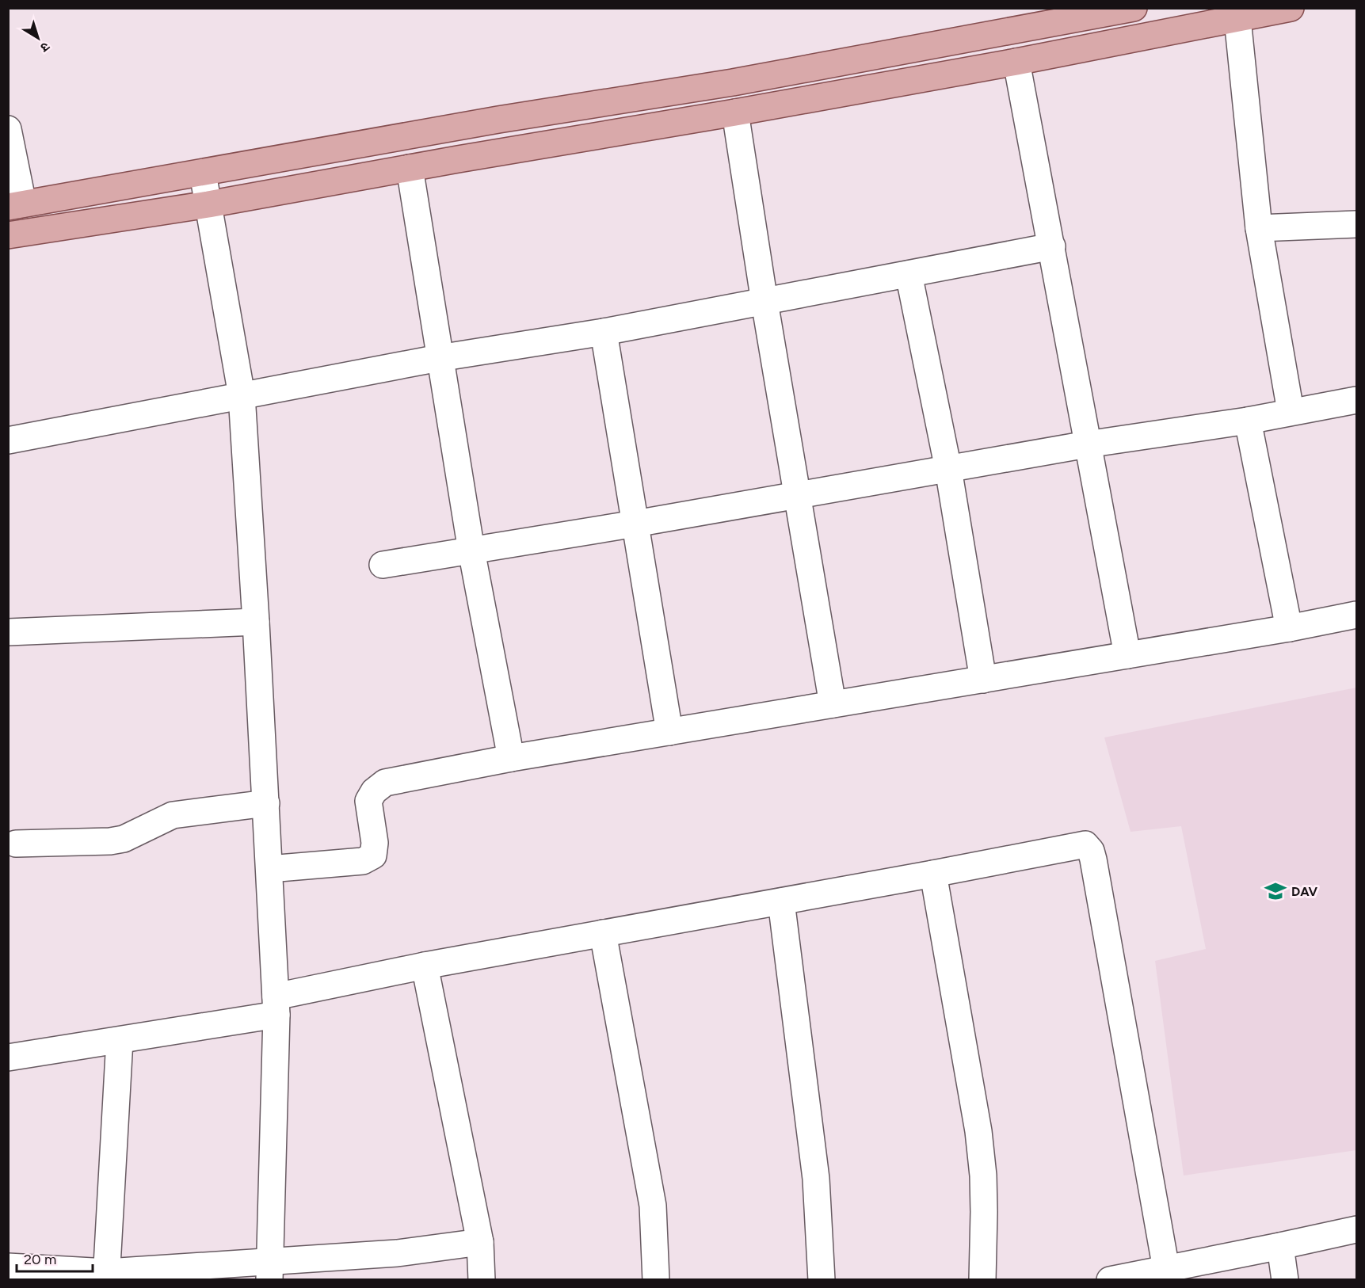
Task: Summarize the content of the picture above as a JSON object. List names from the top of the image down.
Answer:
{
  "places": {
    "school or university": ["DAV"]
  },
  "scale_bar": "20 m",
  "north": "bottom right"
}
